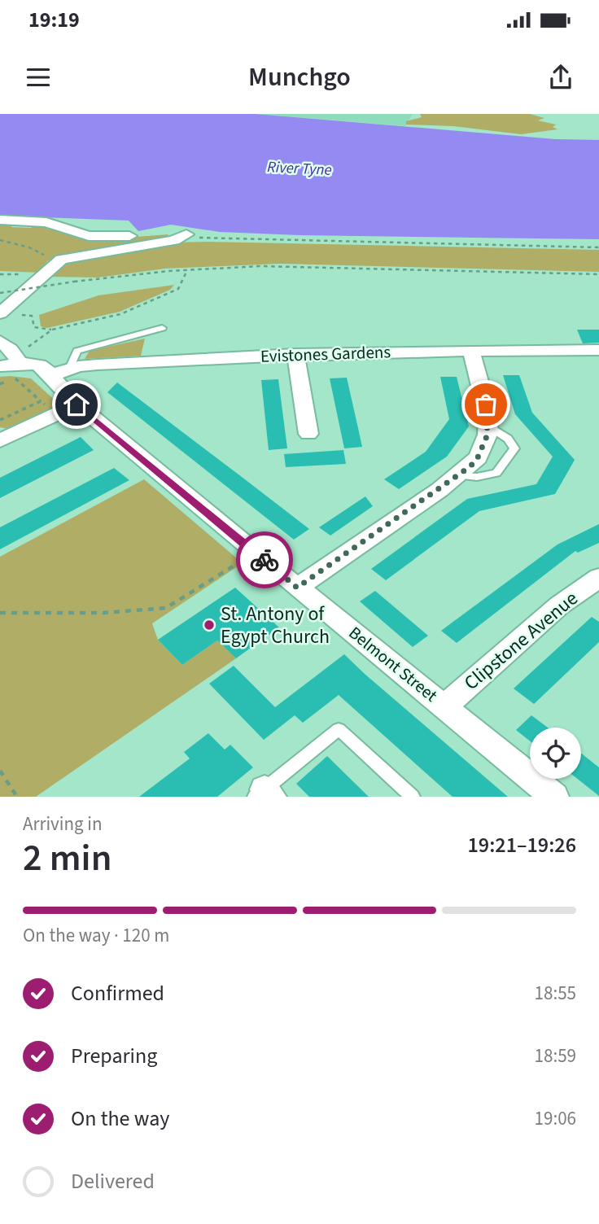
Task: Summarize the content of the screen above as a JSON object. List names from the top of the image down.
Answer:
{
  "streets": {
    "street": ["Evistones Gardens", "Clipstone Avenue", "Belmont Street"]
  },
  "crossings": [
    ["Evistones Gardens", "Belmont Street"],
    ["Clipstone Avenue", "Belmont Street"]
  ],
  "water": ["River Tyne"],
  "places": ["St. Antony of Egypt Church"],
  "page": {
    "status": "19:19",
    "header": "Munchgo",
    "heading": ["2 min", "Arriving in", "19:21–19:26"],
    "bar": "On the way · 120 m",
    "list": [
      ["Confirmed", "18:55"],
      ["Preparing", "18:59"],
      ["On the way", "19:06"],
      "Delivered"
    ]
  }
}
